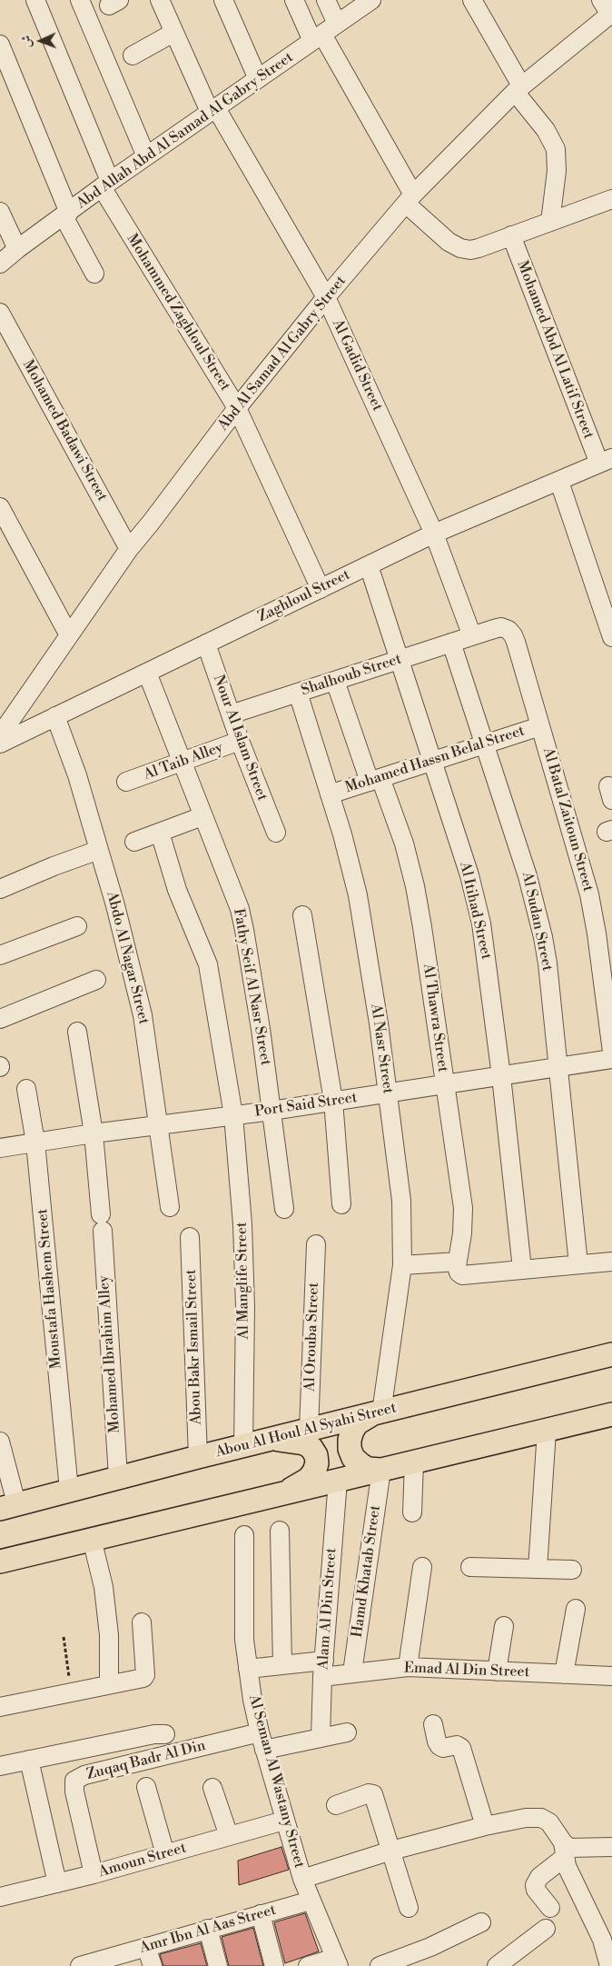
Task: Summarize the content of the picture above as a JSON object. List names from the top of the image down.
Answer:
{
  "streets": {
    "main road": ["Abou Al Houl Al Syahi Street"],
    "street": [
      "Abd Allah Abd Al Samad Al Gabry Street",
      "Mohammed Zaghloul Street",
      "Mohamed Abd Al Latif Street",
      "Abd Al Samad Al Gabry Street",
      "Al Gadid Street",
      "Mohamed Badawi Street",
      "Zaghloul Street",
      "Shalhoub Street",
      "Nour Al Islam Street",
      "Mohamed Hassn Belal Street",
      "Al Taib Alley",
      "Al Batal Zaitoun Street",
      "Al Itihad Street",
      "Al Sudan Street",
      "Abdo Al Nagar Street",
      "Fathy Seif Al Nasr Street",
      "Al Thawra Street",
      "Al Nasr Street",
      "Port Said Street",
      "Al Manglife Street",
      "Moustafa Hashem Street",
      "Al Orouba Street",
      "Abou Bakr Ismail Street",
      "Mohamed Ibrahim Alley",
      "Hamd Khatab Street",
      "Alam Al Din Street",
      "Emad Al Din Street",
      "Zuqaq Badr Al Din",
      "Al Seman Al Wastany Street",
      "Amoun Street",
      "Amr Ibn Al Aas Street"
    ]
  },
  "crossings": [
    ["Abd Allah Abd Al Samad Al Gabry Street", "Mohammed Zaghloul Street"],
    ["Abd Allah Abd Al Samad Al Gabry Street", "Al Gadid Street"],
    ["Mohammed Zaghloul Street", "Abd Al Samad Al Gabry Street"],
    ["Mohammed Zaghloul Street", "Zaghloul Street"],
    ["Mohamed Abd Al Latif Street", "Zaghloul Street"],
    ["Abd Al Samad Al Gabry Street", "Al Gadid Street"],
    ["Abd Al Samad Al Gabry Street", "Mohamed Badawi Street"],
    ["Al Gadid Street", "Zaghloul Street"],
    ["Al Gadid Street", "Shalhoub Street"],
    ["Al Gadid Street", "Al Batal Zaitoun Street"],
    ["Zaghloul Street", "Nour Al Islam Street"],
    ["Zaghloul Street", "Al Itihad Street"],
    ["Zaghloul Street", "Abdo Al Nagar Street"],
    ["Zaghloul Street", "Fathy Seif Al Nasr Street"],
    ["Shalhoub Street", "Nour Al Islam Street"],
    ["Shalhoub Street", "Al Batal Zaitoun Street"],
    ["Shalhoub Street", "Al Itihad Street"],
    ["Shalhoub Street", "Al Sudan Street"],
    ["Shalhoub Street", "Al Thawra Street"],
    ["Shalhoub Street", "Al Nasr Street"],
    ["Nour Al Islam Street", "Al Taib Alley"],
    ["Mohamed Hassn Belal Street", "Al Batal Zaitoun Street"],
    ["Mohamed Hassn Belal Street", "Al Itihad Street"],
    ["Mohamed Hassn Belal Street", "Al Sudan Street"],
    ["Mohamed Hassn Belal Street", "Al Thawra Street"],
    ["Mohamed Hassn Belal Street", "Al Nasr Street"],
    ["Al Taib Alley", "Fathy Seif Al Nasr Street"],
    ["Al Itihad Street", "Port Said Street"],
    ["Al Sudan Street", "Port Said Street"],
    ["Abdo Al Nagar Street", "Port Said Street"],
    ["Fathy Seif Al Nasr Street", "Port Said Street"],
    ["Al Thawra Street", "Port Said Street"],
    ["Al Nasr Street", "Port Said Street"],
    ["Al Nasr Street", "Abou Al Houl Al Syahi Street"],
    ["Port Said Street", "Al Manglife Street"],
    ["Port Said Street", "Moustafa Hashem Street"],
    ["Port Said Street", "Mohamed Ibrahim Alley"],
    ["Al Manglife Street", "Abou Al Houl Al Syahi Street"],
    ["Moustafa Hashem Street", "Abou Al Houl Al Syahi Street"],
    ["Al Orouba Street", "Abou Al Houl Al Syahi Street"],
    ["Abou Bakr Ismail Street", "Abou Al Houl Al Syahi Street"],
    ["Mohamed Ibrahim Alley", "Abou Al Houl Al Syahi Street"],
    ["Hamd Khatab Street", "Emad Al Din Street"],
    ["Alam Al Din Street", "Emad Al Din Street"],
    ["Emad Al Din Street", "Al Seman Al Wastany Street"],
    ["Zuqaq Badr Al Din", "Al Seman Al Wastany Street"],
    ["Zuqaq Badr Al Din", "Amoun Street"],
    ["Al Seman Al Wastany Street", "Amoun Street"],
    ["Al Seman Al Wastany Street", "Amr Ibn Al Aas Street"]
  ],
  "north": "left"
}
